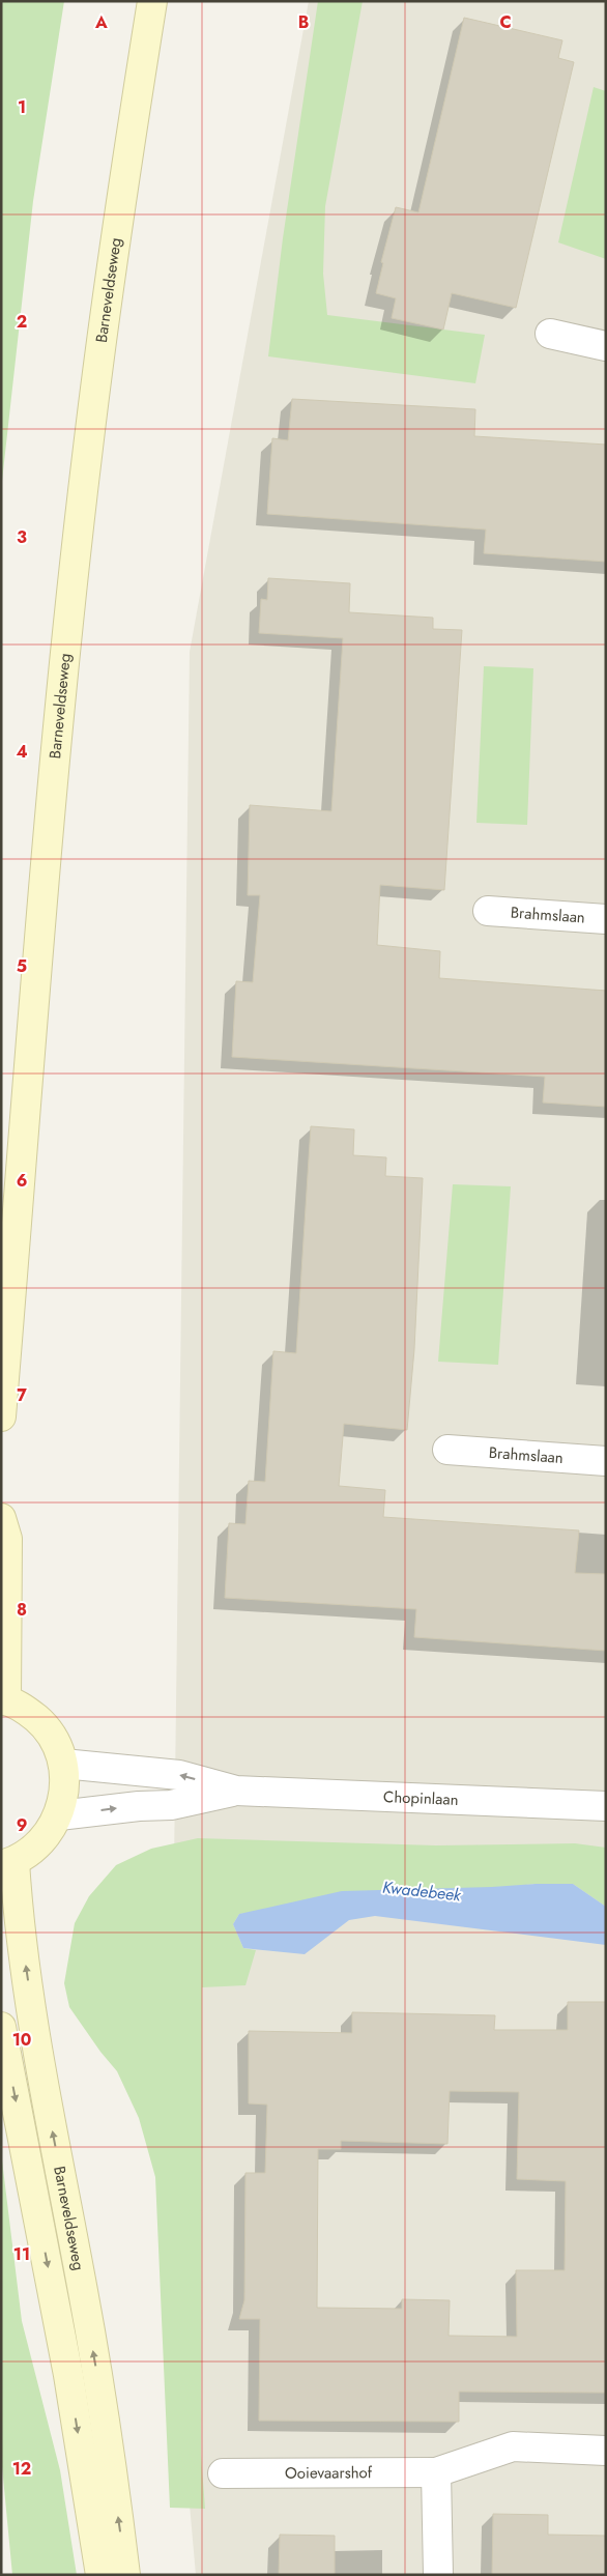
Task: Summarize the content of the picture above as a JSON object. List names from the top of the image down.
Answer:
{
  "streets": {
    "main road": ["Barneveldseweg"],
    "street": ["Brahmslaan", "Chopinlaan", "Ooievaarshof"]
  },
  "water": ["Kwadebeek"],
  "grid": {
    "columns": ["A", "B", "C"],
    "rows": [
      "1",
      "2",
      "3",
      "4",
      "5",
      "6",
      "7",
      "8",
      "9",
      "10",
      "11",
      "12"
    ]
  }
}
